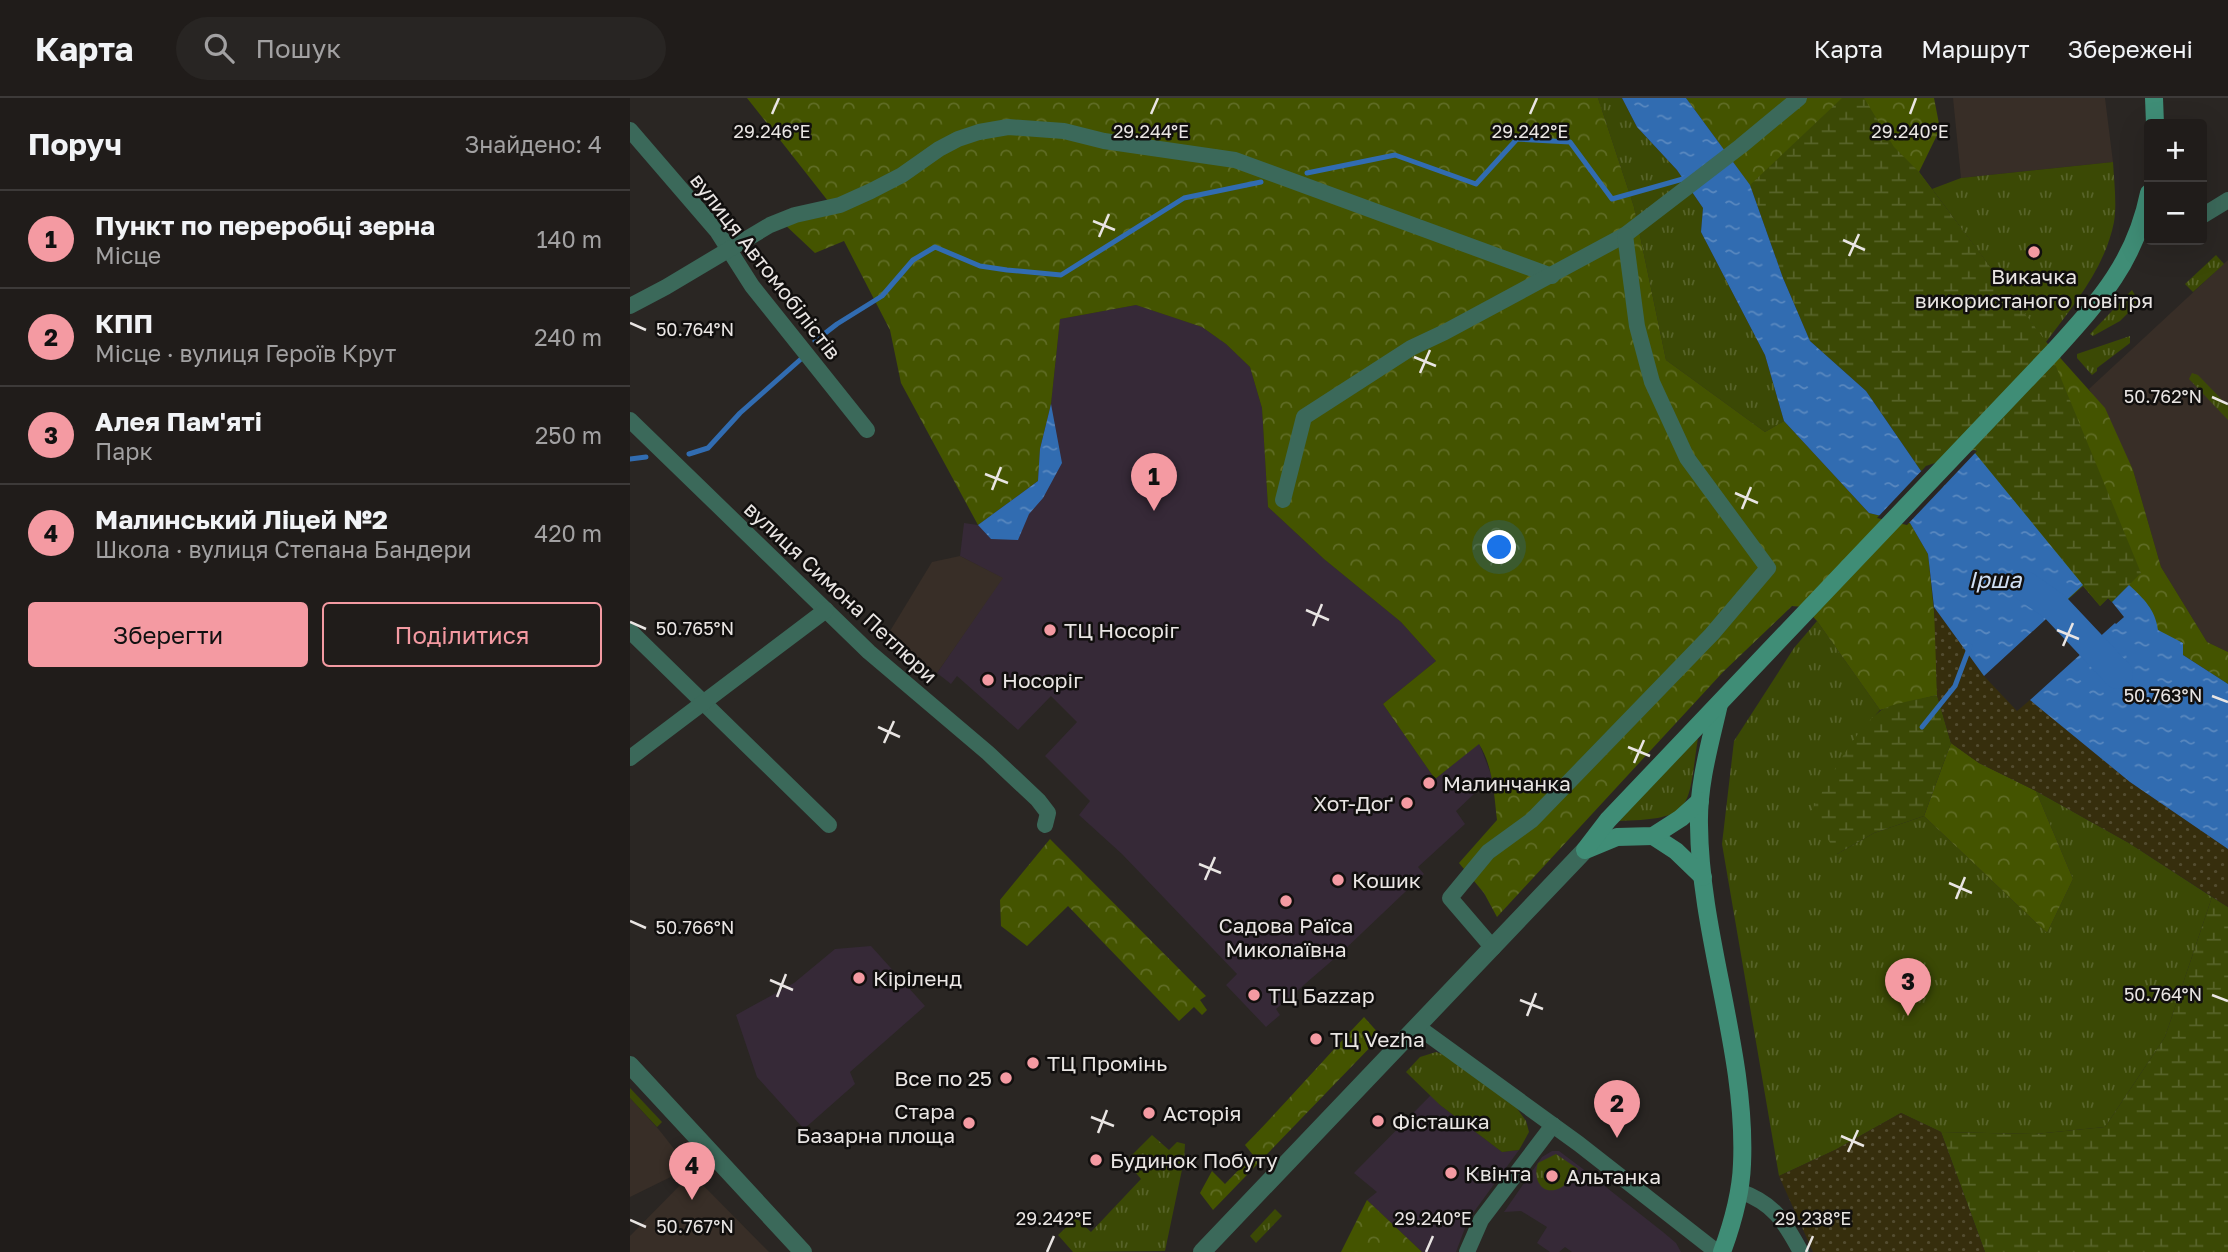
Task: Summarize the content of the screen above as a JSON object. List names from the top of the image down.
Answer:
{
  "streets": {
    "street": ["вулиця Автомобілістів", "вулиця Симона Петлюри"]
  },
  "water": ["Ірша"],
  "places": [
    "Викачка використаного повітря",
    "ТЦ Носоріг",
    "Носоріг",
    "Малинчанка",
    "Хот-Доґ",
    "Кошик",
    "Садова Раїса Миколаївна",
    "Кіріленд",
    "ТЦ Баzzар",
    "ТЦ Vezha",
    "ТЦ Промінь",
    "Все по 25",
    "Асторія",
    "Фісташка",
    "Стара Базарна площа",
    "Будинок Побуту",
    "Квінта",
    "Альтанка"
  ],
  "page": {
    "header": "Карта",
    "search": "Пошук",
    "nav": ["Карта", "Маршрут", "Збережені"],
    "heading": ["Поруч", "Знайдено: 4"],
    "map_buttons": ["+", "−"],
    "list": [
      {
        "mark": "1",
        "name": "Пункт по переробці зерна",
        "note": "Місце",
        "value": "140 m"
      },
      {
        "mark": "2",
        "name": "КПП",
        "note": "Місце · вулиця Героїв Крут",
        "value": "240 m"
      },
      {
        "mark": "3",
        "name": "Алея Пам'яті",
        "note": "Парк",
        "value": "250 m"
      },
      {
        "mark": "4",
        "name": "Малинський Ліцей №2",
        "note": "Школа · вулиця Степана Бандери",
        "value": "420 m"
      }
    ],
    "pins": [
      "1",
      "3",
      "2",
      "4"
    ],
    "buttons": ["Зберегти", "Поділитися"]
  },
  "coordinates": [
    "29.244°E",
    "29.242°E",
    "29.240°E",
    "29.246°E",
    "50.764°N",
    "50.762°N",
    "50.765°N",
    "50.763°N",
    "50.766°N",
    "29.238°E",
    "50.767°N"
  ]
}
